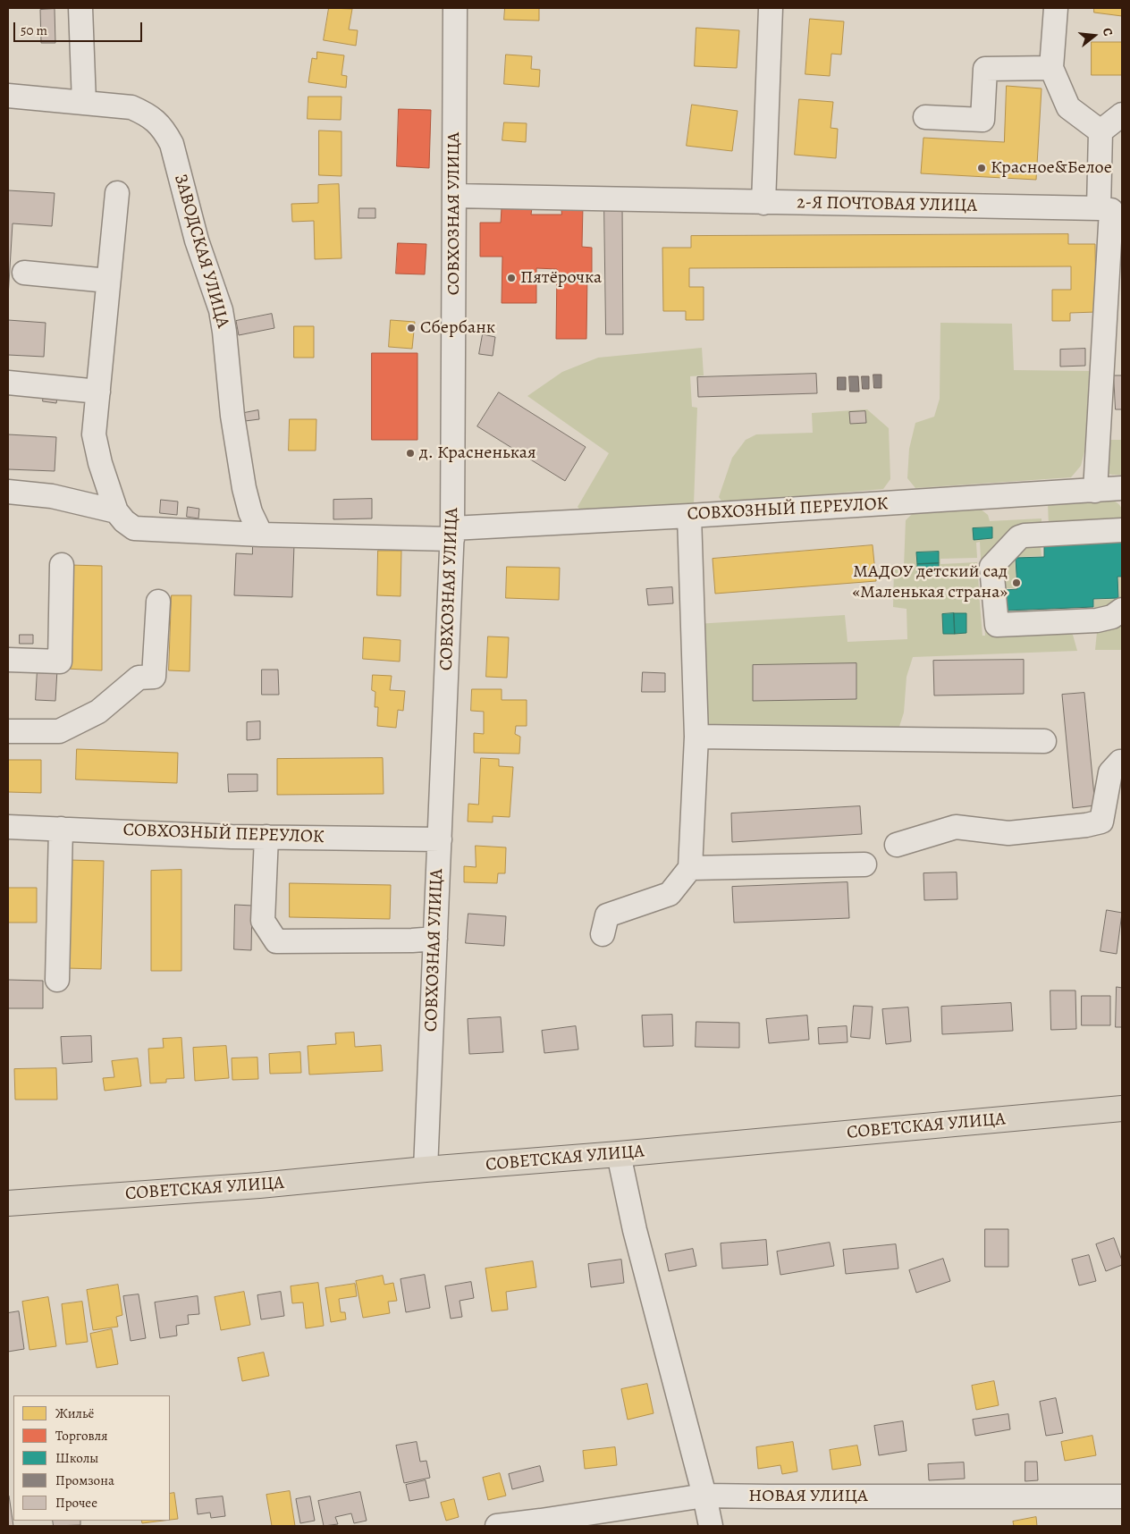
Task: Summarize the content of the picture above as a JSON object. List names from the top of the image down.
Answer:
{
  "streets": {
    "main road": ["СОВЕТСКАЯ УЛИЦА"],
    "street": [
      "2-Я ПОЧТОВАЯ УЛИЦА",
      "СОВХОЗНАЯ УЛИЦА",
      "ЗАВОДСКАЯ УЛИЦА",
      "СОВХОЗНЫЙ ПЕРЕУЛОК",
      "НОВАЯ УЛИЦА"
    ]
  },
  "crossings": [
    ["2-Я ПОЧТОВАЯ УЛИЦА", "СОВХОЗНАЯ УЛИЦА"],
    ["СОВХОЗНАЯ УЛИЦА", "СОВХОЗНЫЙ ПЕРЕУЛОК"],
    ["СОВХОЗНАЯ УЛИЦА", "СОВЕТСКАЯ УЛИЦА"],
    ["ЗАВОДСКАЯ УЛИЦА", "СОВХОЗНЫЙ ПЕРЕУЛОК"]
  ],
  "places": [
    "Красное&Белое",
    "Пятёрочка",
    "Сбербанк",
    "д. Красненькая",
    "МАДОУ детский сад «Маленькая страна»"
  ],
  "legend": [
    "Жильё",
    "Торговля",
    "Школы",
    "Промзона",
    "Прочее"
  ],
  "scale_bar": "50 m",
  "north": "right"
}
